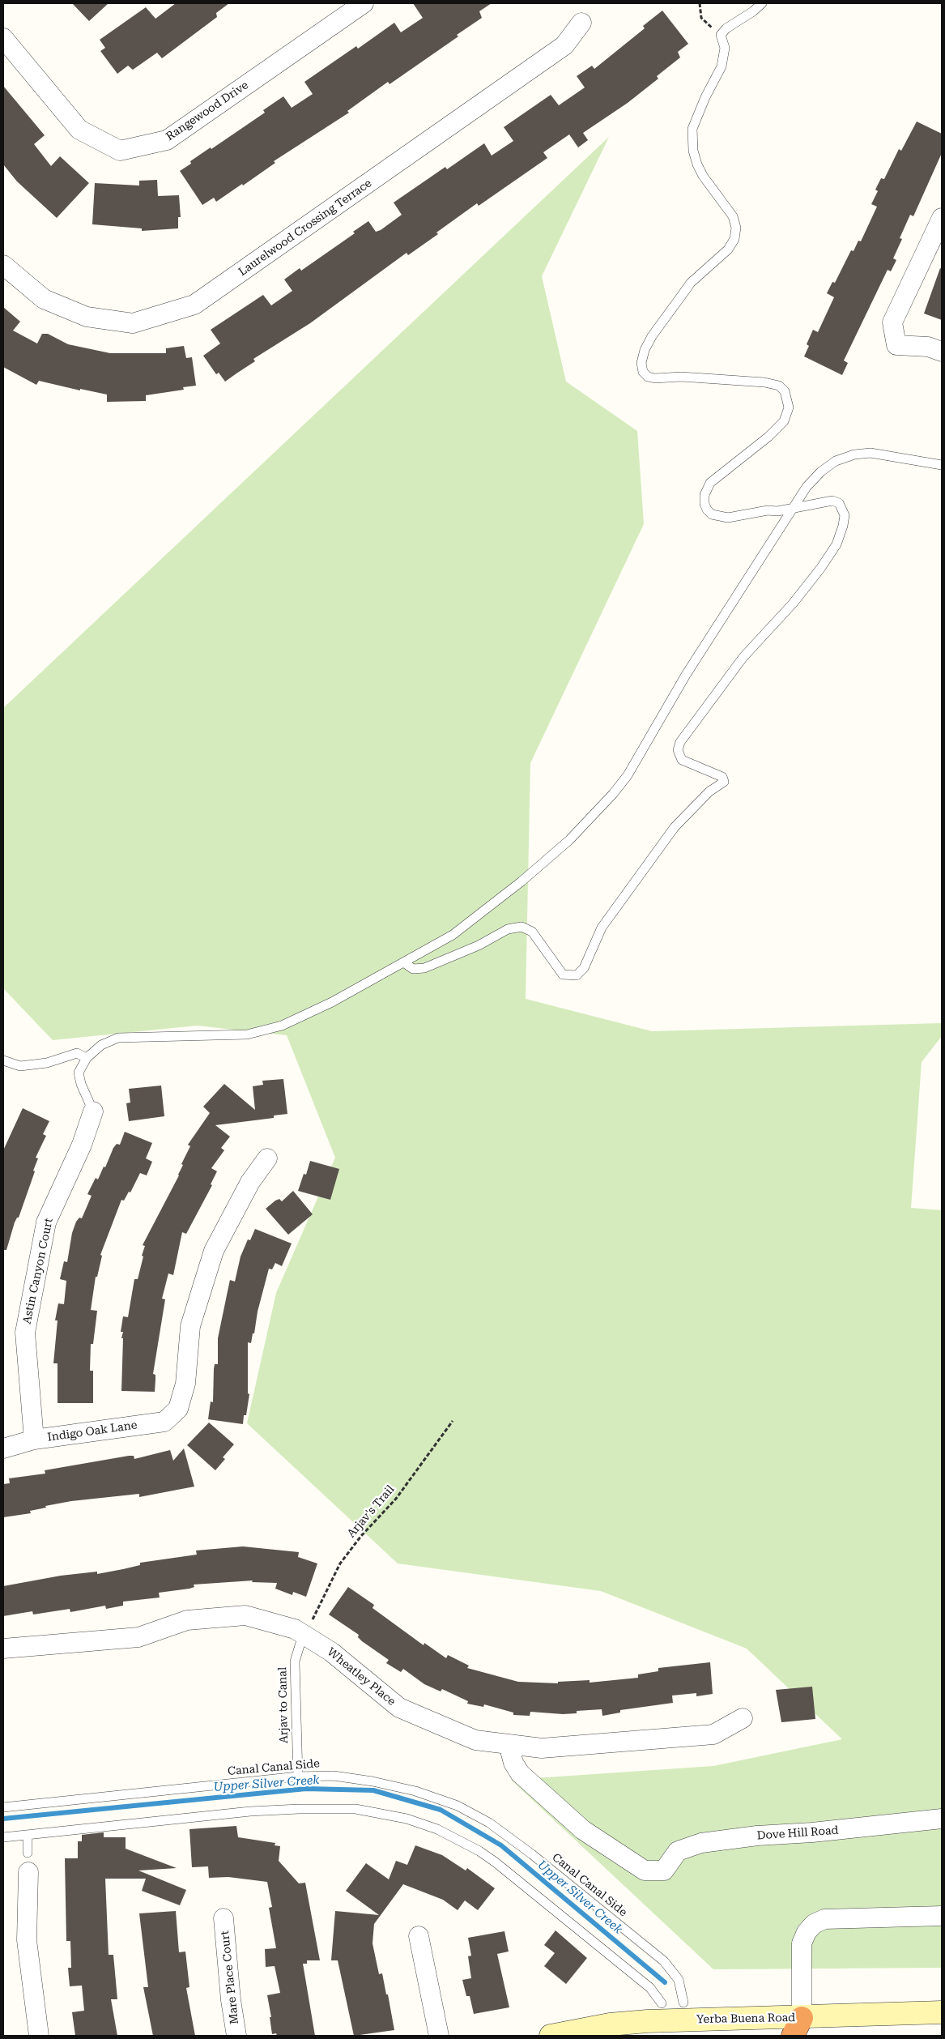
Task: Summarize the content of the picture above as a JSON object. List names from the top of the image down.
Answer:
{
  "streets": {
    "main road": ["Yerba Buena Road"],
    "street": [
      "Rangewood Drive",
      "Laurelwood Crossing Terrace",
      "Astin Canyon Court",
      "Indigo Oak Lane",
      "Wheatley Place",
      "Dove Hill Road",
      "Mare Place Court"
    ],
    "lane": ["Arjav to Canal", "Canal Canal Side"],
    "path": ["Arjav's Trail"]
  },
  "crossings": [
    ["Astin Canyon Court", "Indigo Oak Lane"],
    ["Arjav's Trail", "Wheatley Place"],
    ["Arjav's Trail", "Arjav to Canal"],
    ["Wheatley Place", "Arjav to Canal"],
    ["Wheatley Place", "Dove Hill Road"],
    ["Arjav to Canal", "Canal Canal Side"]
  ],
  "water": ["Upper Silver Creek"]
}
